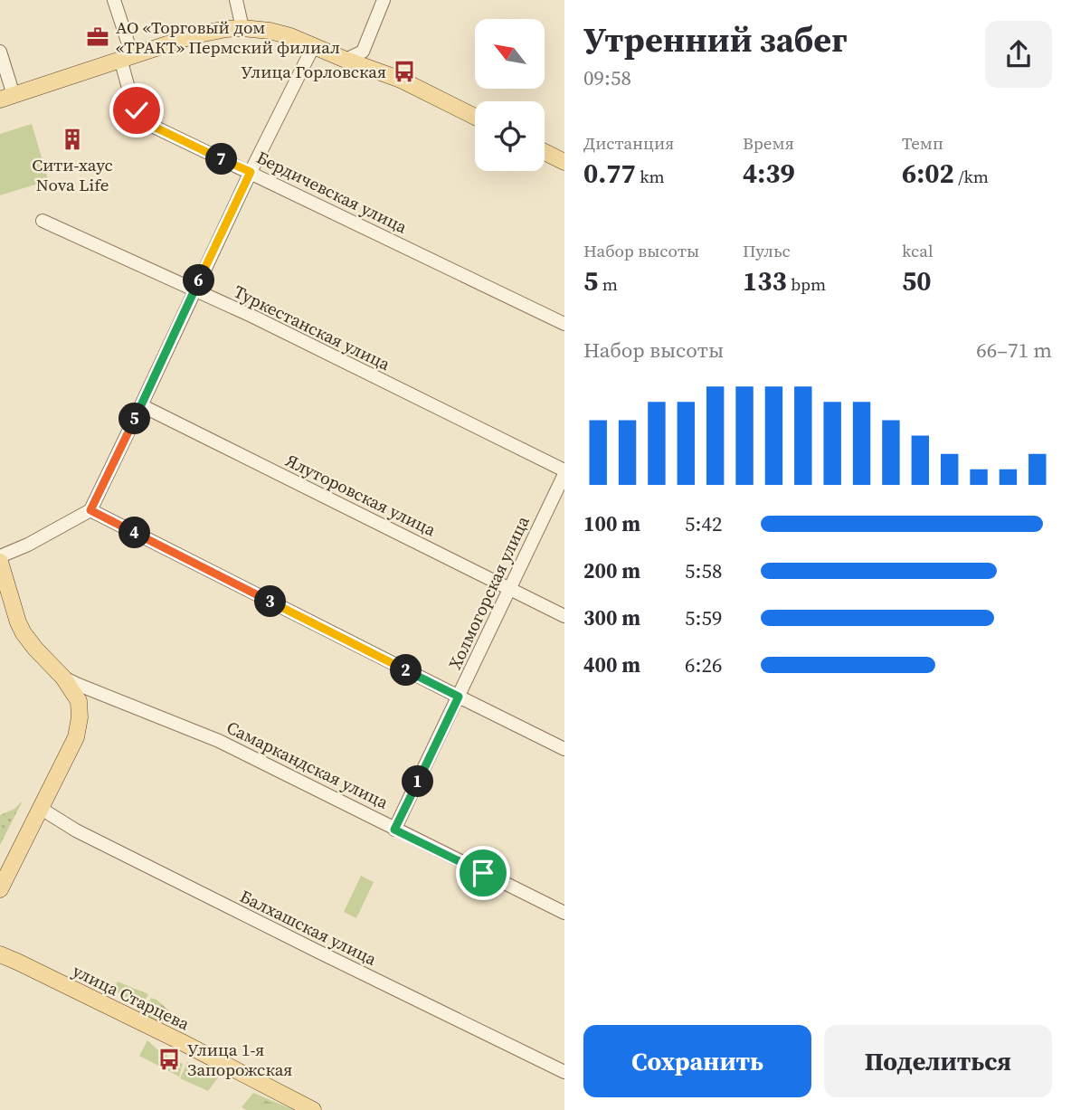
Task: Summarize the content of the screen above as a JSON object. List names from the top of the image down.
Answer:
{
  "streets": {
    "main road": ["улица Старцева"],
    "street": [
      "Бердичевская улица",
      "Туркестанская улица",
      "Ялуторовская улица",
      "Холмогорская улица",
      "Самаркандская улица",
      "Балхашская улица"
    ]
  },
  "crossings": [
    ["Туркестанская улица", "Холмогорская улица"],
    ["Ялуторовская улица", "Холмогорская улица"],
    ["Холмогорская улица", "Самаркандская улица"]
  ],
  "places": {
    "office": ["АО «Торговый дом «ТРАКТ» Пермский филиал"],
    "bus stop": ["Улица Горловская", "Улица 1-я Запорожская"],
    "building": ["Сити-хаус Nova Life"]
  },
  "north": "top left",
  "page": {
    "heading": ["Утренний забег", "09:58"],
    "stats": [
      ["Дистанция", "0.77 km"],
      ["Время", "4:39"],
      ["Темп", "6:02 /km"],
      ["Набор высоты", "5 m"],
      ["Пульс", "133 bpm"],
      ["kcal", "50"]
    ],
    "pins": [
      "7",
      "6",
      "5",
      "4",
      "3",
      "2",
      "1"
    ],
    "chart": ["Набор высоты", "66–71 m"],
    "list": [
      {
        "name": "100 m",
        "note": "5:42"
      },
      {
        "name": "200 m",
        "note": "5:58"
      },
      {
        "name": "300 m",
        "note": "5:59"
      },
      {
        "name": "400 m",
        "note": "6:26"
      }
    ],
    "buttons": ["Сохранить", "Поделиться"]
  }
}
